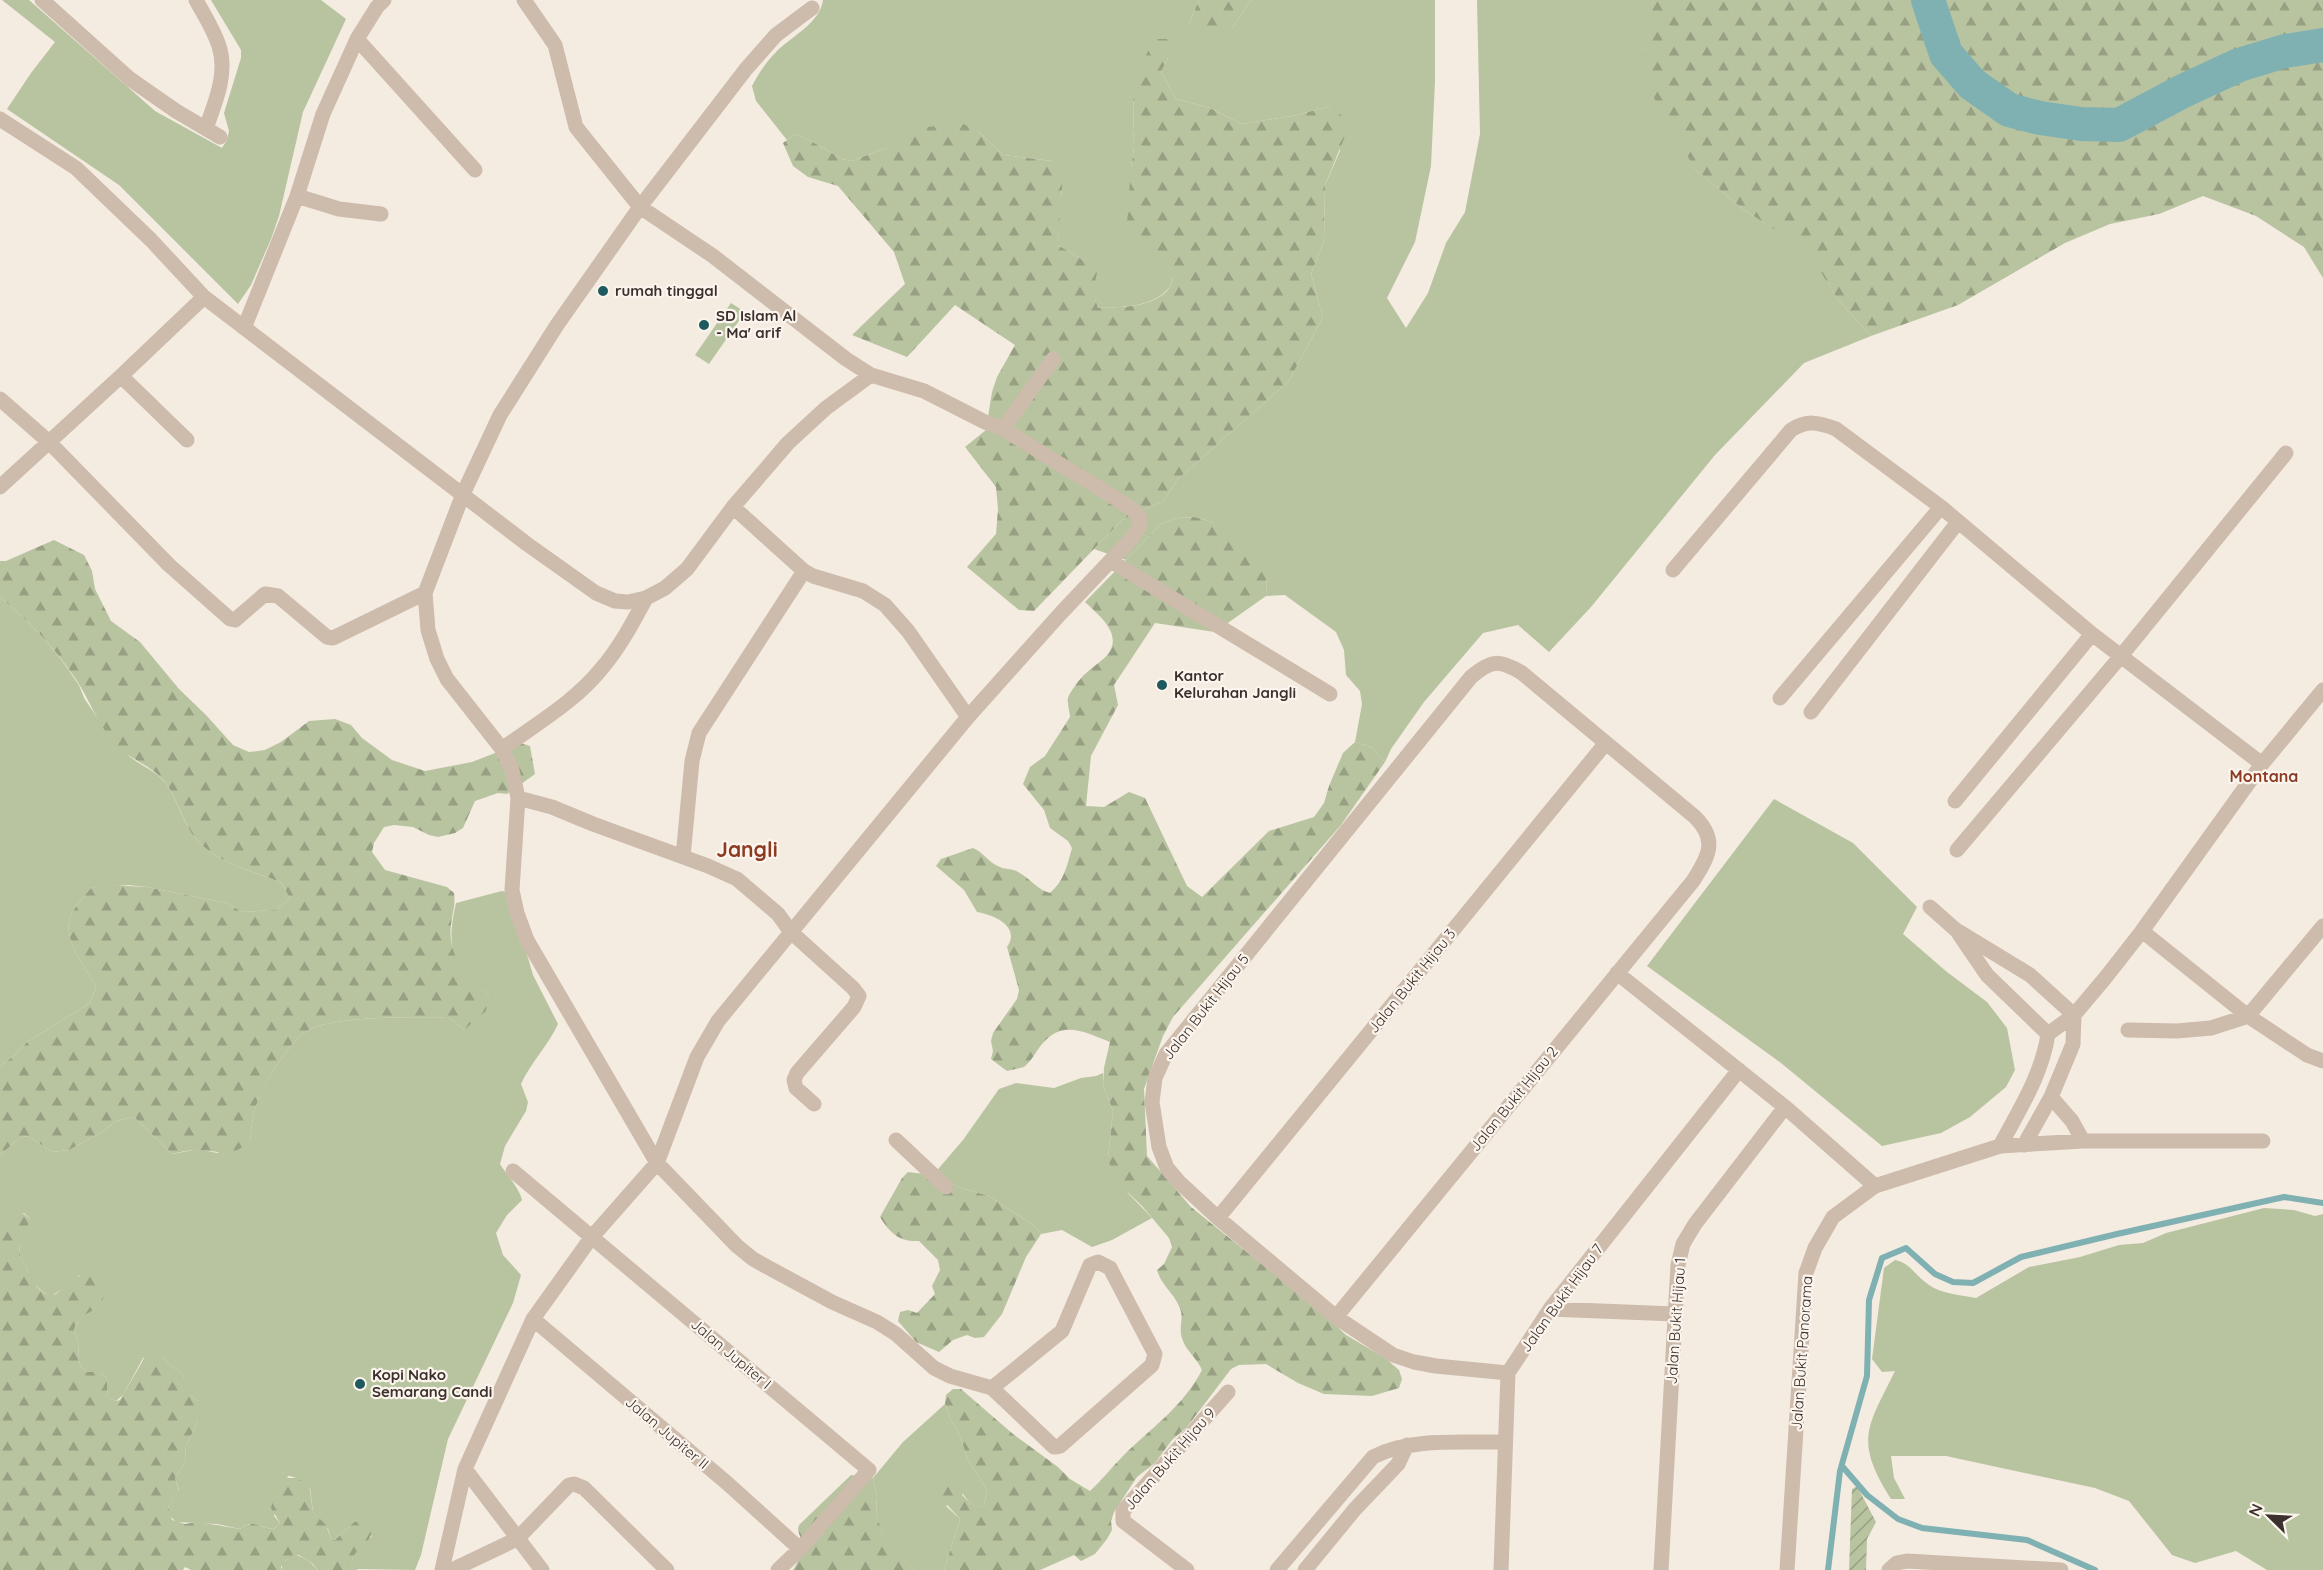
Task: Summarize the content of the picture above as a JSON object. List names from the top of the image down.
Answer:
{
  "streets": {
    "street": [
      "Jalan Bukit Hijau 3",
      "Jalan Bukit Hijau 5",
      "Jalan Bukit Hijau 2",
      "Jalan Bukit Hijau 7",
      "Jalan Bukit Hijau 1",
      "Jalan Bukit Panorama",
      "Jalan Jupiter I",
      "Jalan Jupiter II",
      "Jalan Bukit Hijau 9"
    ]
  },
  "crossings": [
    ["Jalan Bukit Hijau 3", "Jalan Bukit Hijau 5"],
    ["Jalan Bukit Hijau 3", "Jalan Bukit Hijau 2"],
    ["Jalan Bukit Hijau 5", "Jalan Bukit Hijau 2"],
    ["Jalan Bukit Hijau 5", "Jalan Bukit Hijau 7"],
    ["Jalan Jupiter I", "Jalan Jupiter II"]
  ],
  "districts": ["Montana", "Jangli"],
  "places": [
    "rumah tinggal",
    "SD Islam Al - Ma' arif",
    "Kantor Kelurahan Jangli",
    "Kopi Nako Semarang Candi"
  ],
  "north": "top left"
}
